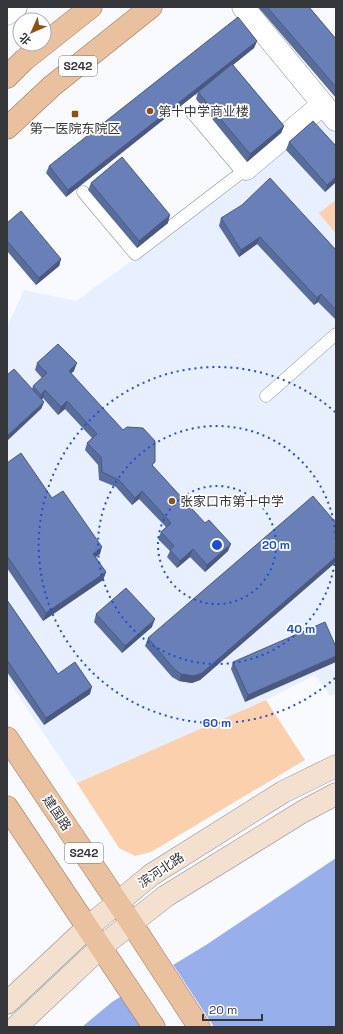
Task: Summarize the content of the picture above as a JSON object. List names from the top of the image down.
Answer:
{
  "streets": {
    "main road": ["S242", "建国路", "滨河北路"]
  },
  "crossings": [
    ["S242", "滨河北路"],
    ["建国路", "滨河北路"]
  ],
  "places": {
    "other": ["第十中学商业楼", "张家口市第十中学"],
    "transit": ["第一医院东院区"]
  },
  "scale_bar": "20 m",
  "north": "bottom left",
  "rings": ["20 m", "40 m", "60 m"]
}
